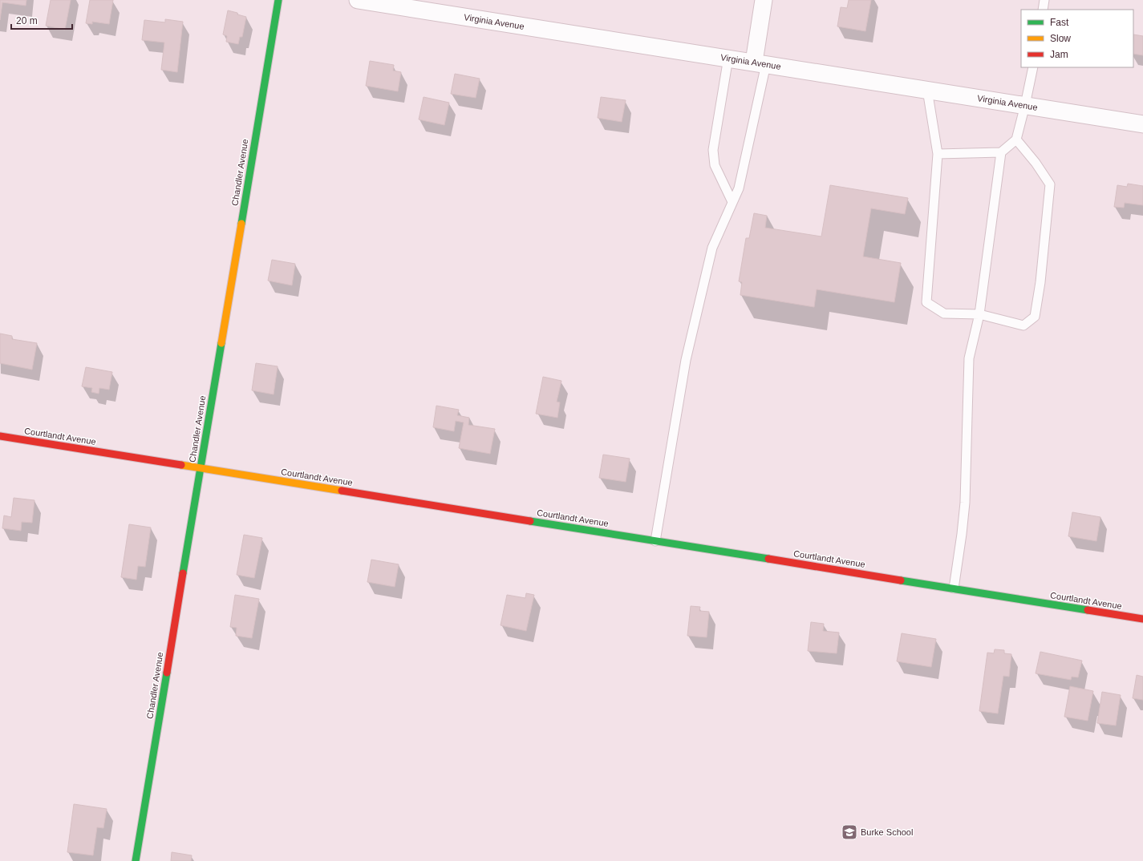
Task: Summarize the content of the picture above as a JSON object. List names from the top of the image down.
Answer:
{
  "streets": {
    "street": ["Virginia Avenue", "Chandler Avenue", "Courtlandt Avenue"]
  },
  "crossings": [
    ["Chandler Avenue", "Courtlandt Avenue"]
  ],
  "places": {
    "school or university": ["Burke School"]
  },
  "legend": ["Fast", "Slow", "Jam"],
  "scale_bar": "20 m"
}
